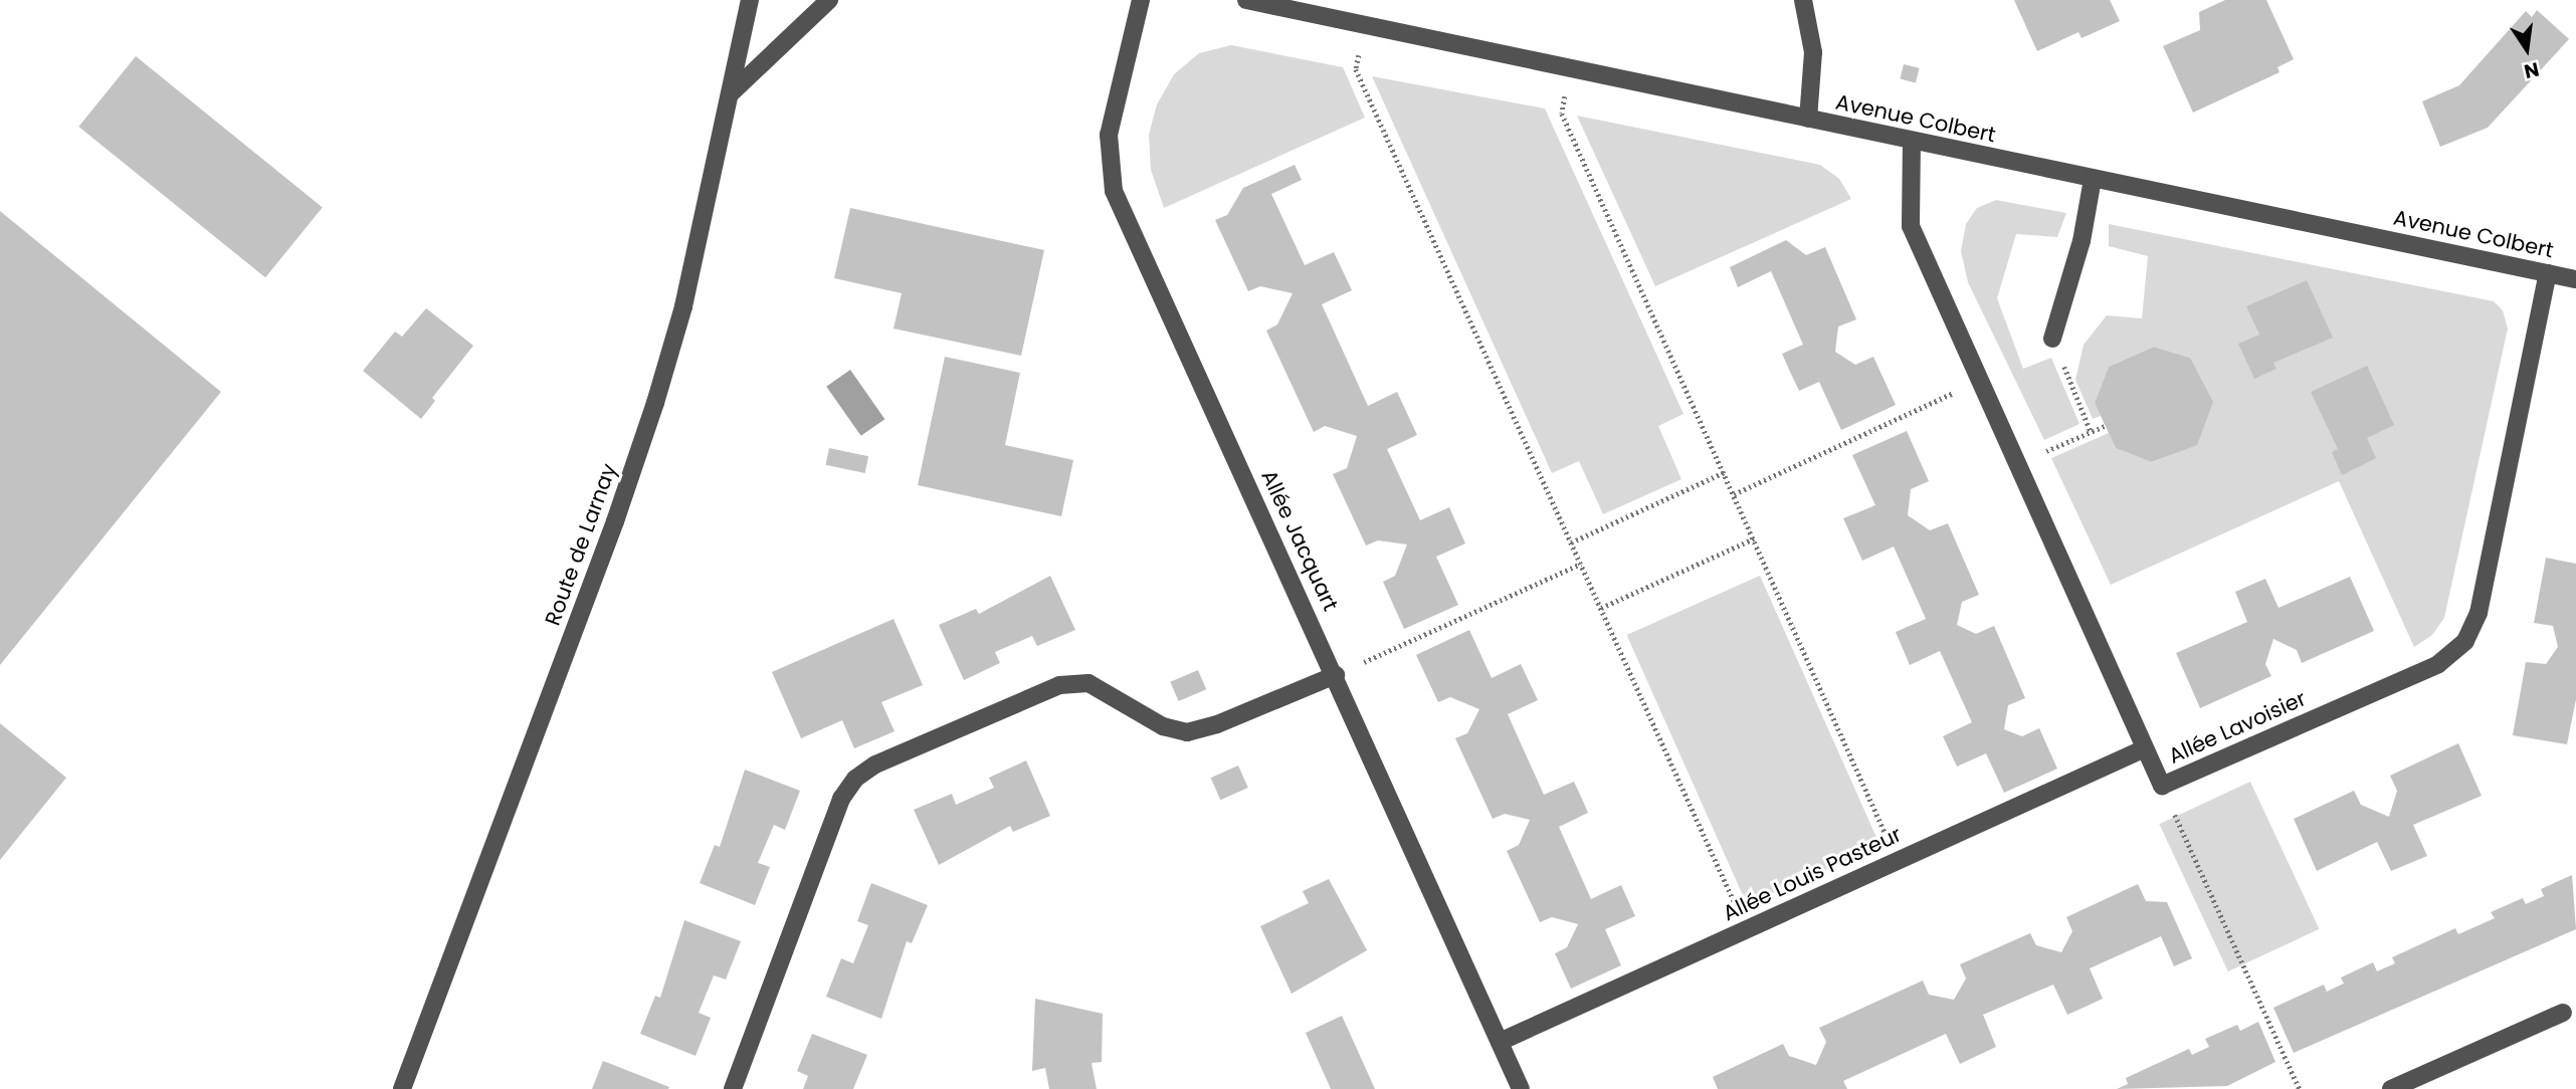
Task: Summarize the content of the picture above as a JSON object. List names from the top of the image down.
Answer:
{
  "streets": {
    "street": [
      "Avenue Colbert",
      "Allée Jacquart",
      "Route de Larnay",
      "Allée Lavoisier",
      "Allée Louis Pasteur"
    ]
  },
  "crossings": [
    ["Avenue Colbert", "Allée Lavoisier"],
    ["Allée Jacquart", "Allée Louis Pasteur"],
    ["Allée Lavoisier", "Allée Louis Pasteur"]
  ],
  "north": "bottom"
}
